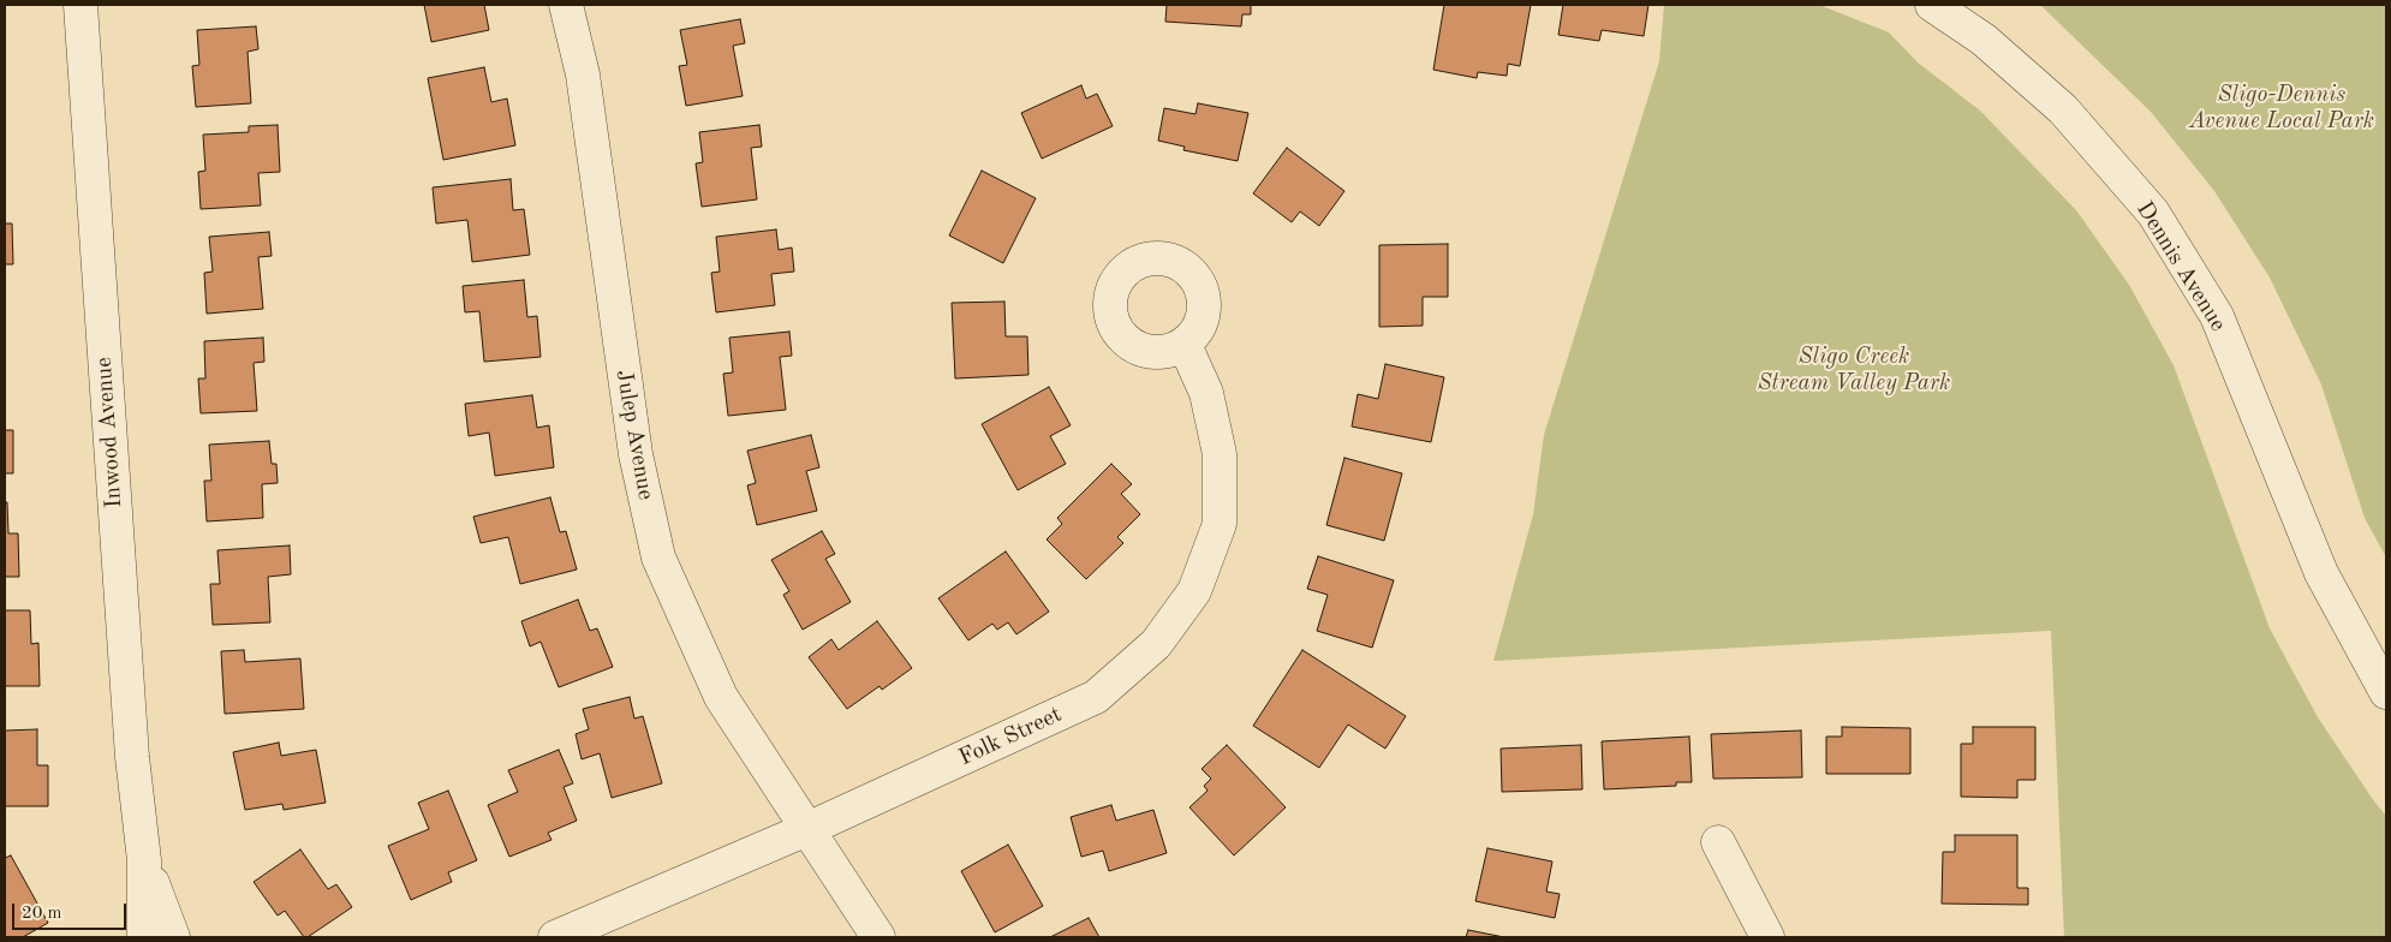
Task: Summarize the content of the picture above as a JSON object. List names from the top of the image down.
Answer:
{
  "streets": {
    "street": [
      "Dennis Avenue",
      "Inwood Avenue",
      "Julep Avenue",
      "Folk Street"
    ]
  },
  "crossings": [
    ["Julep Avenue", "Folk Street"]
  ],
  "parks": ["Sligo-Dennis Avenue Local Park", "Sligo Creek Stream Valley Park"],
  "scale_bar": "20 m"
}
